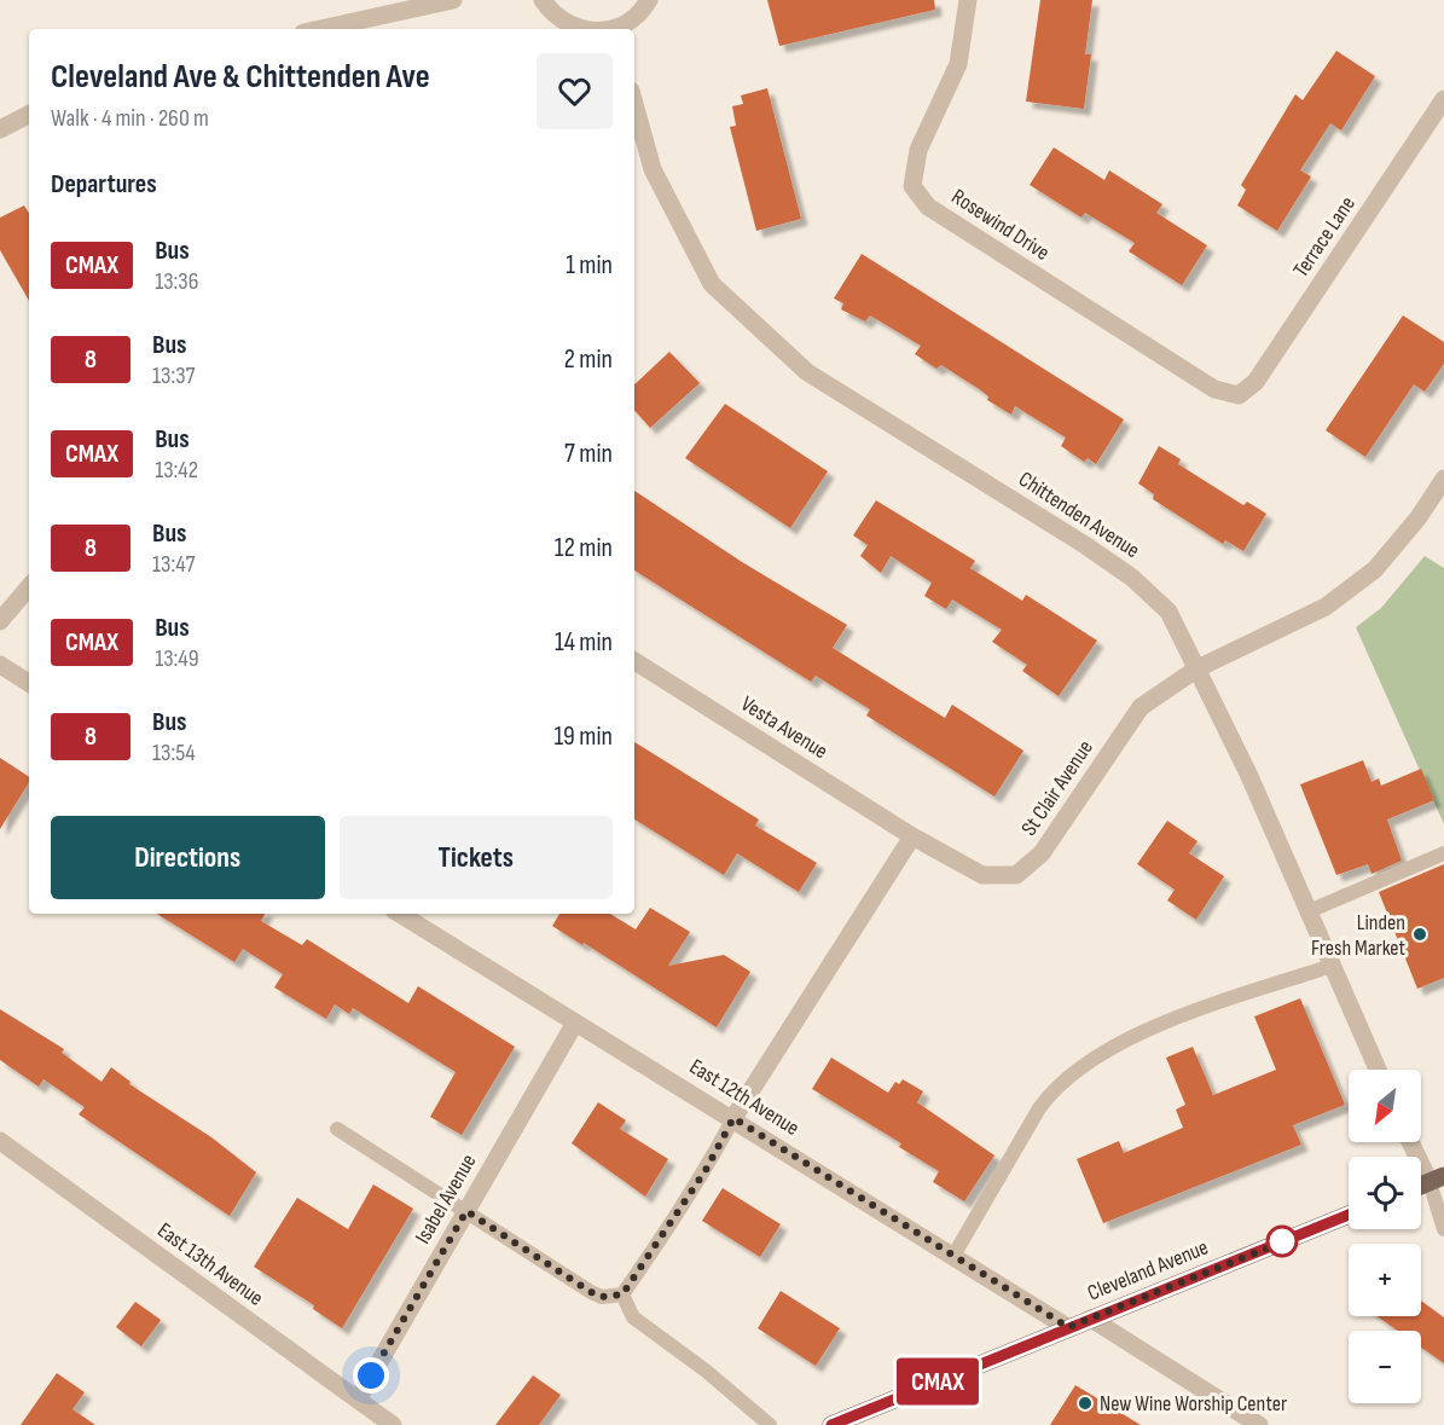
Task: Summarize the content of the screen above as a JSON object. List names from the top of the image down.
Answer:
{
  "streets": {
    "main road": ["Cleveland Avenue"],
    "street": [
      "Rosewind Drive",
      "Terrace Lane",
      "Chittenden Avenue",
      "Vesta Avenue",
      "St Clair Avenue",
      "East 12th Avenue",
      "Isabel Avenue",
      "East 13th Avenue"
    ]
  },
  "crossings": [
    ["Rosewind Drive", "Terrace Lane"],
    ["Chittenden Avenue", "St Clair Avenue"],
    ["Vesta Avenue", "St Clair Avenue"],
    ["East 12th Avenue", "Isabel Avenue"],
    ["East 12th Avenue", "Cleveland Avenue"],
    ["Isabel Avenue", "East 13th Avenue"]
  ],
  "places": ["Linden Fresh Market", "New Wine Worship Center"],
  "lines": ["bus line CMAX"],
  "north": "bottom left",
  "page": {
    "on_map": "CMAX",
    "heading": [
      ["Cleveland Ave & Chittenden Ave", "Walk · 4 min · 260 m"],
      "Departures"
    ],
    "list": [
      {
        "mark": "CMAX",
        "name": "Bus",
        "note": "13:36",
        "value": "1 min"
      },
      {
        "mark": "8",
        "name": "Bus",
        "note": "13:37",
        "value": "2 min"
      },
      {
        "mark": "CMAX",
        "name": "Bus",
        "note": "13:42",
        "value": "7 min"
      },
      {
        "mark": "8",
        "name": "Bus",
        "note": "13:47",
        "value": "12 min"
      },
      {
        "mark": "CMAX",
        "name": "Bus",
        "note": "13:49",
        "value": "14 min"
      },
      {
        "mark": "8",
        "name": "Bus",
        "note": "13:54",
        "value": "19 min"
      }
    ],
    "buttons": ["Directions", "Tickets"],
    "map_buttons": ["+", "−"]
  }
}
